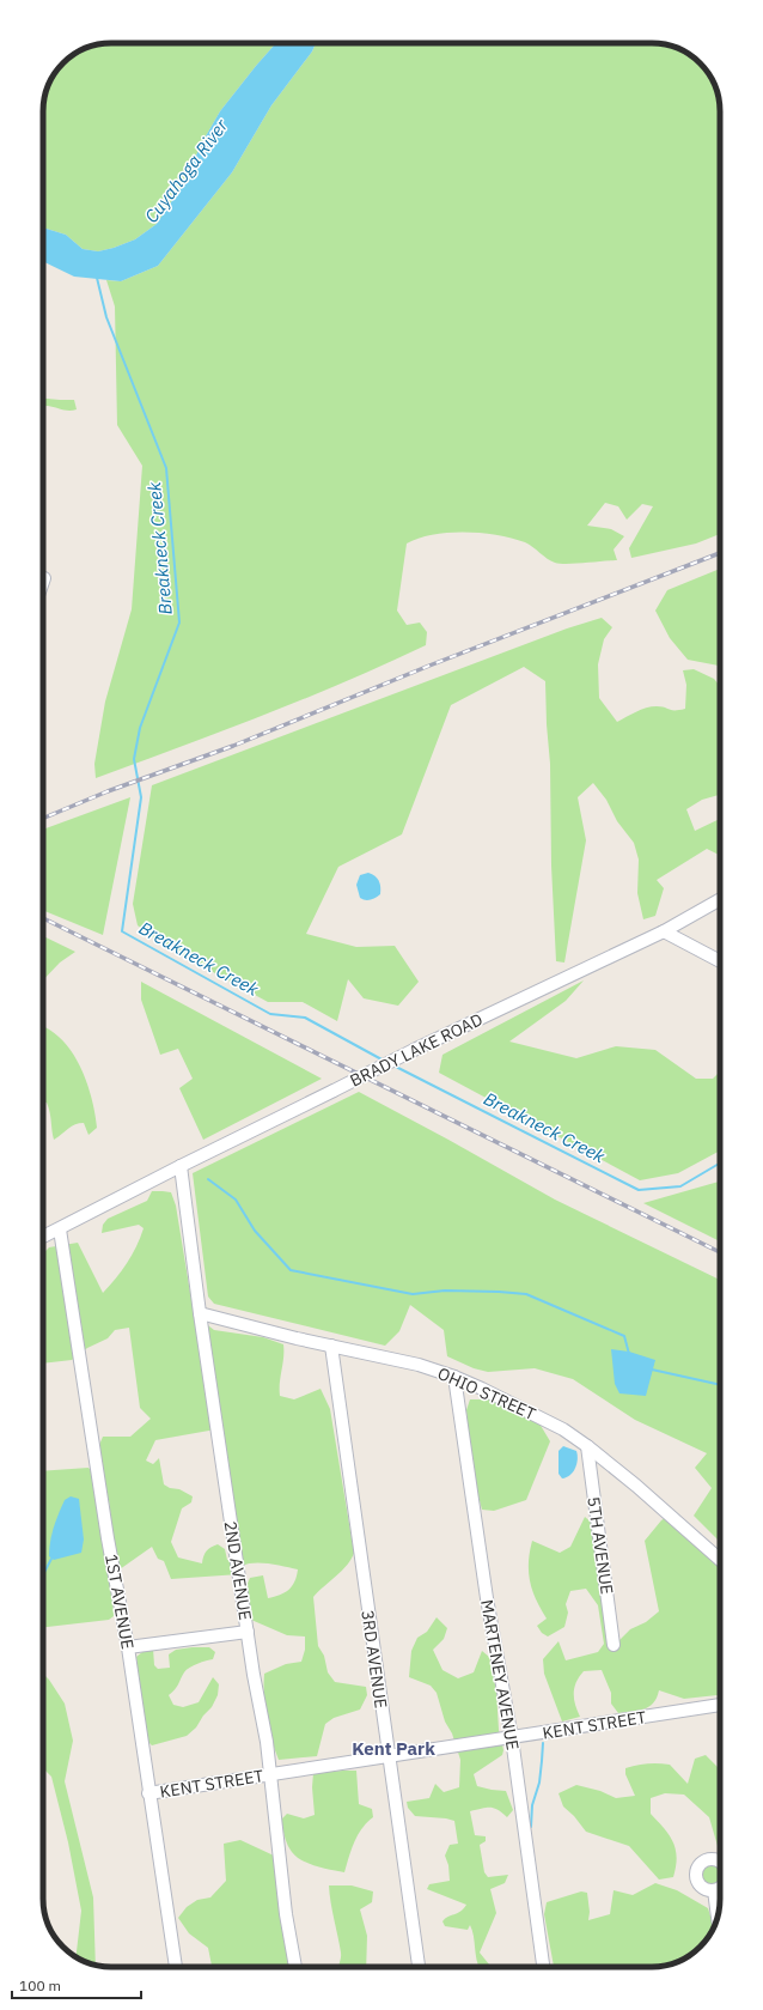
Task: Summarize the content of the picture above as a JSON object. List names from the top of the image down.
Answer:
{
  "streets": {
    "street": [
      "BRADY LAKE ROAD",
      "OHIO STREET",
      "5TH AVENUE",
      "2ND AVENUE",
      "1ST AVENUE",
      "3RD AVENUE",
      "MARTENEY AVENUE",
      "KENT STREET"
    ]
  },
  "crossings": [
    ["BRADY LAKE ROAD", "2ND AVENUE"],
    ["BRADY LAKE ROAD", "1ST AVENUE"],
    ["OHIO STREET", "5TH AVENUE"],
    ["OHIO STREET", "2ND AVENUE"],
    ["OHIO STREET", "3RD AVENUE"],
    ["OHIO STREET", "MARTENEY AVENUE"],
    ["2ND AVENUE", "KENT STREET"],
    ["1ST AVENUE", "KENT STREET"],
    ["3RD AVENUE", "KENT STREET"],
    ["MARTENEY AVENUE", "KENT STREET"]
  ],
  "districts": ["Kent Park"],
  "water": ["Cuyahoga River", "Breakneck Creek"],
  "scale_bar": "100 m"
}
